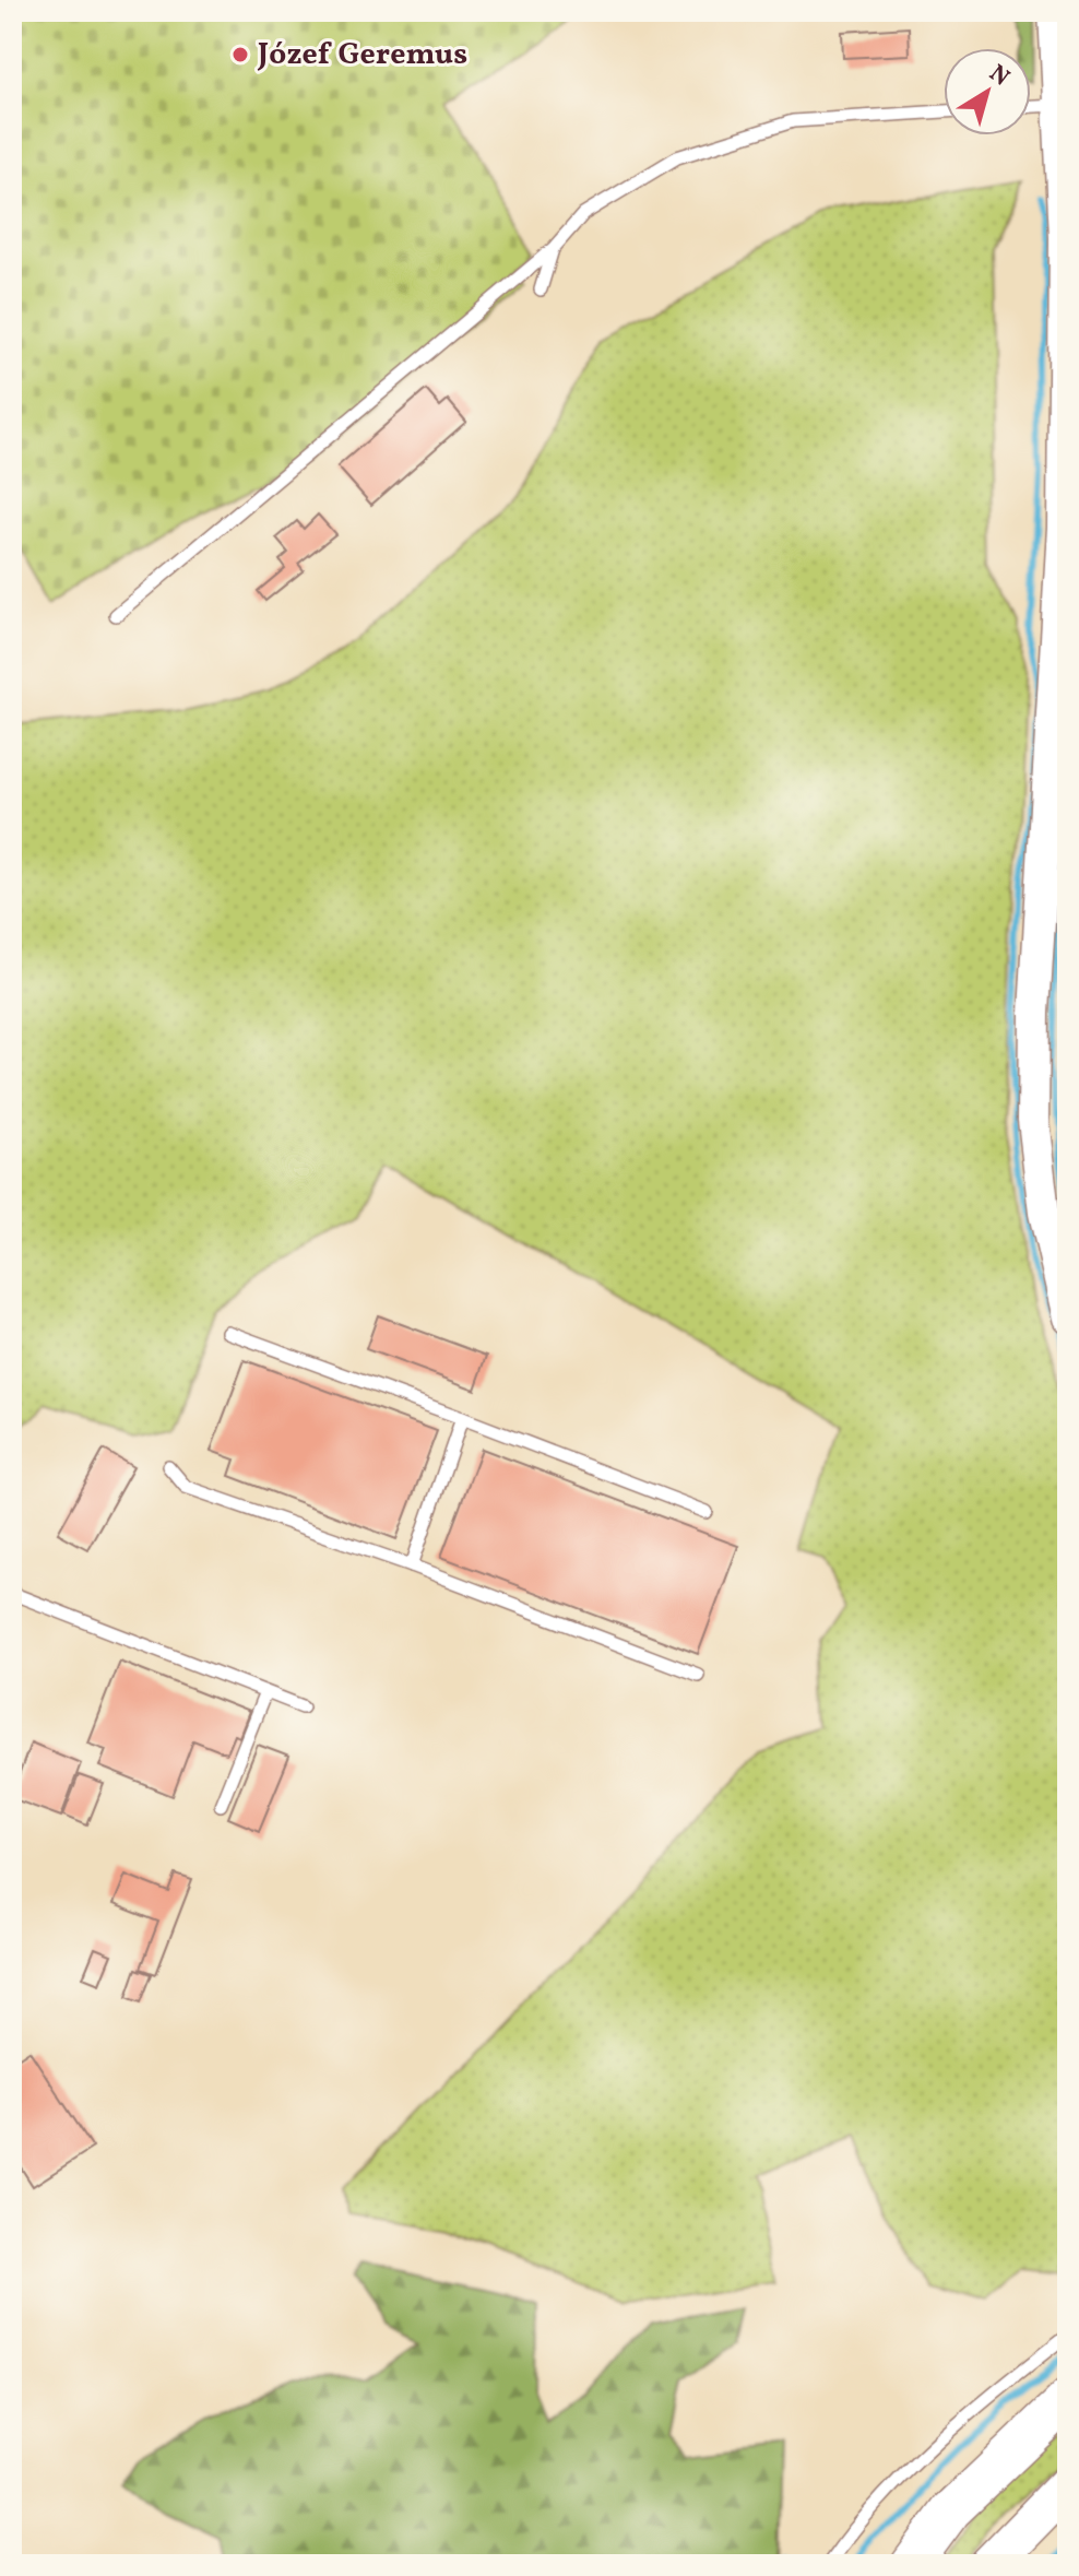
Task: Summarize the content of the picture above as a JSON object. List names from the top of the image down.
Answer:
{
  "places": ["Józef Geremus"],
  "north": "top right"
}
